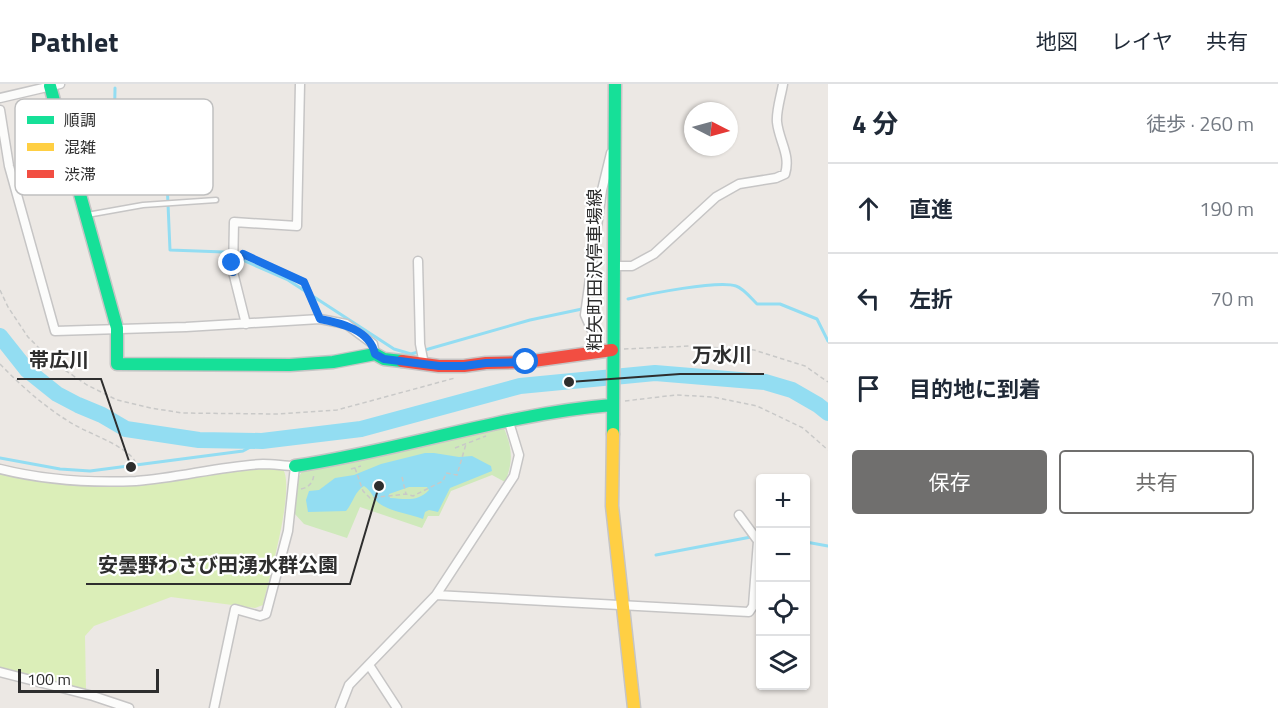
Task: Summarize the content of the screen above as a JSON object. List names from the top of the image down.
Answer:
{
  "streets": {
    "street": ["粕矢町田沢停車場線"]
  },
  "places": ["万水川", "帯広川", "安曇野わさび田湧水群公園"],
  "legend": ["順調", "混雑", "渋滞"],
  "scale_bar": "100 m",
  "north": "right",
  "page": {
    "header": "Pathlet",
    "nav": ["地図", "レイヤ", "共有"],
    "heading": ["4 分", "徒歩 · 260 m"],
    "list": [
      ["直進", "190 m"],
      ["左折", "70 m"],
      "目的地に到着"
    ],
    "buttons": ["保存", "共有"],
    "map_buttons": ["+", "−"],
    "scale": "100 m"
  }
}
